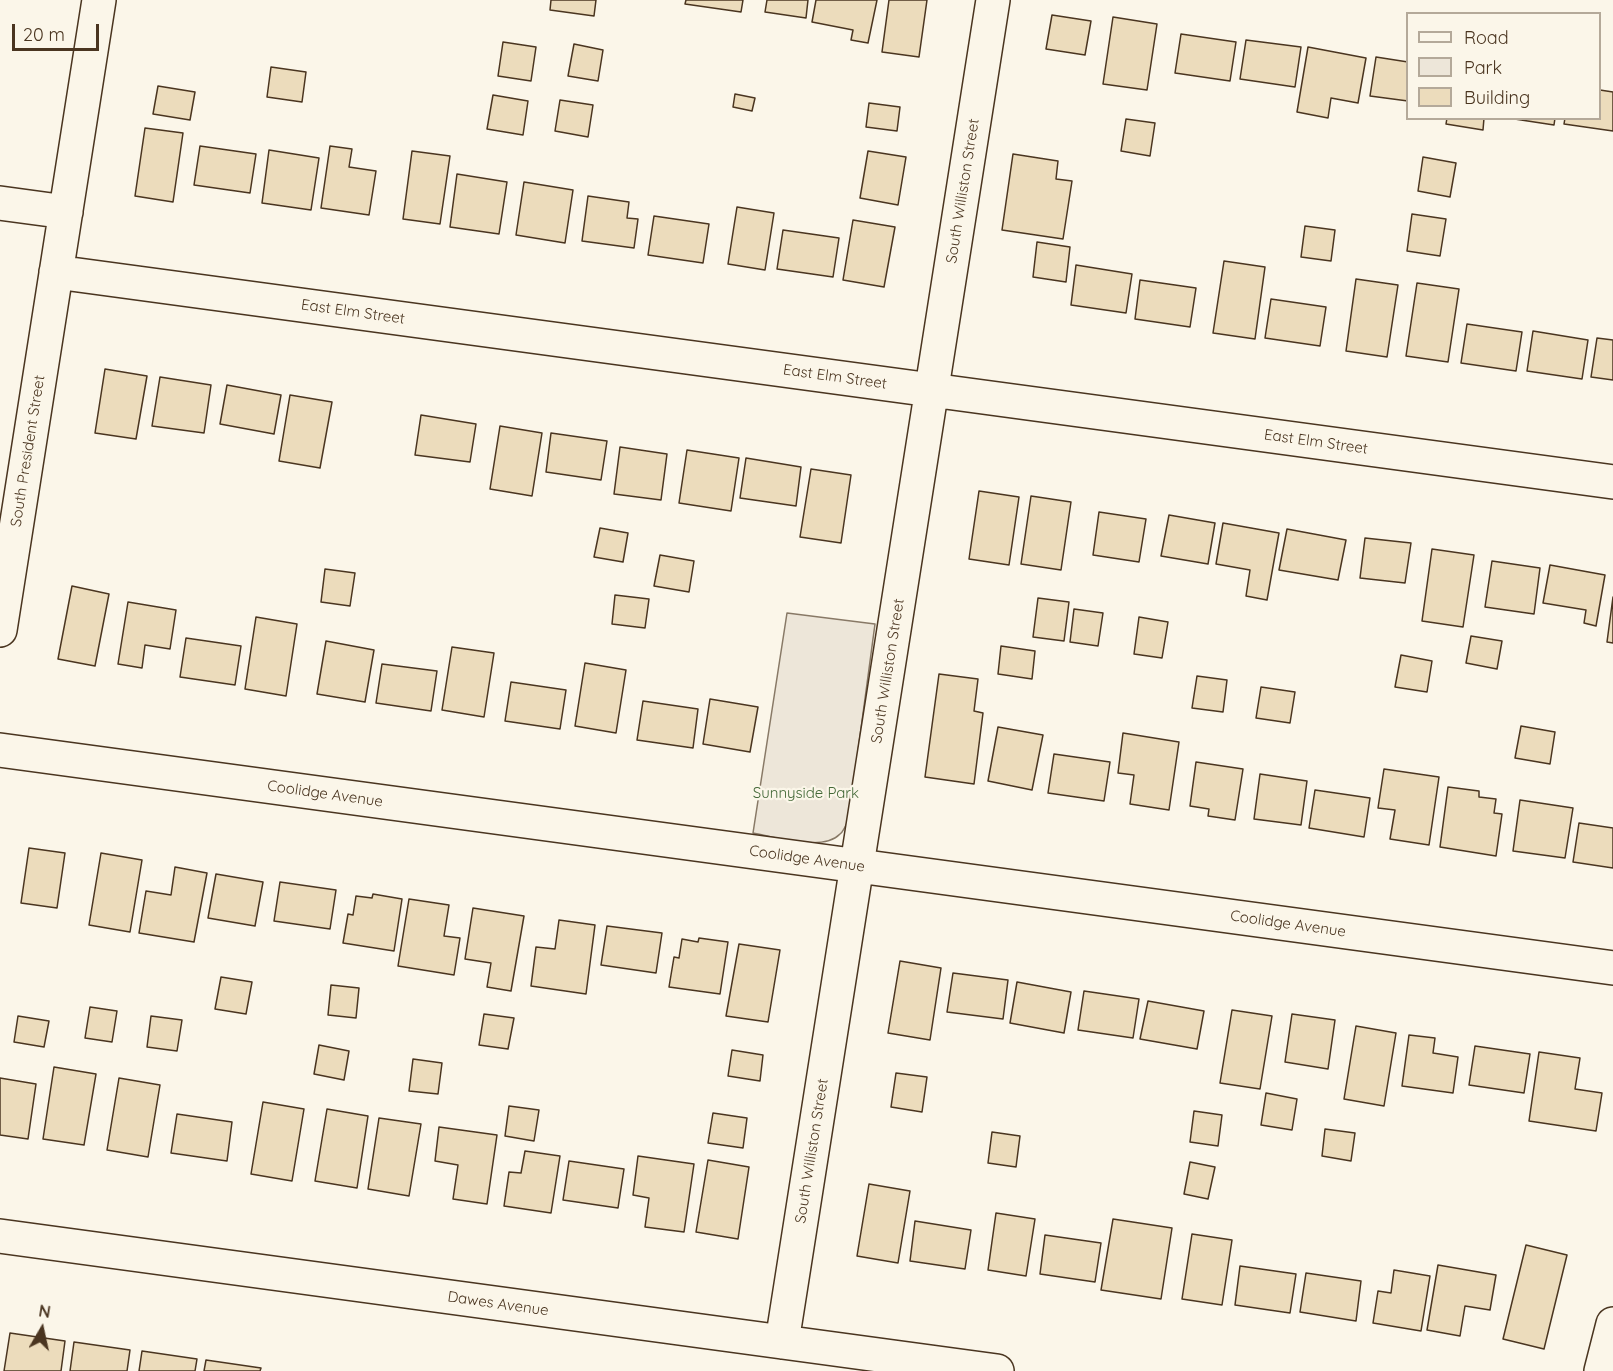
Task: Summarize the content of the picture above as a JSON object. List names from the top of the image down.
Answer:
{
  "streets": {
    "street": [
      "South Williston Street",
      "East Elm Street",
      "South President Street",
      "Coolidge Avenue",
      "Dawes Avenue"
    ]
  },
  "crossings": [
    ["South Williston Street", "East Elm Street"],
    ["South Williston Street", "Coolidge Avenue"],
    ["South Williston Street", "Dawes Avenue"],
    ["East Elm Street", "South President Street"]
  ],
  "parks": ["Sunnyside Park"],
  "legend": ["Road", "Park", "Building"],
  "scale_bar": "20 m",
  "north": "top"
}
